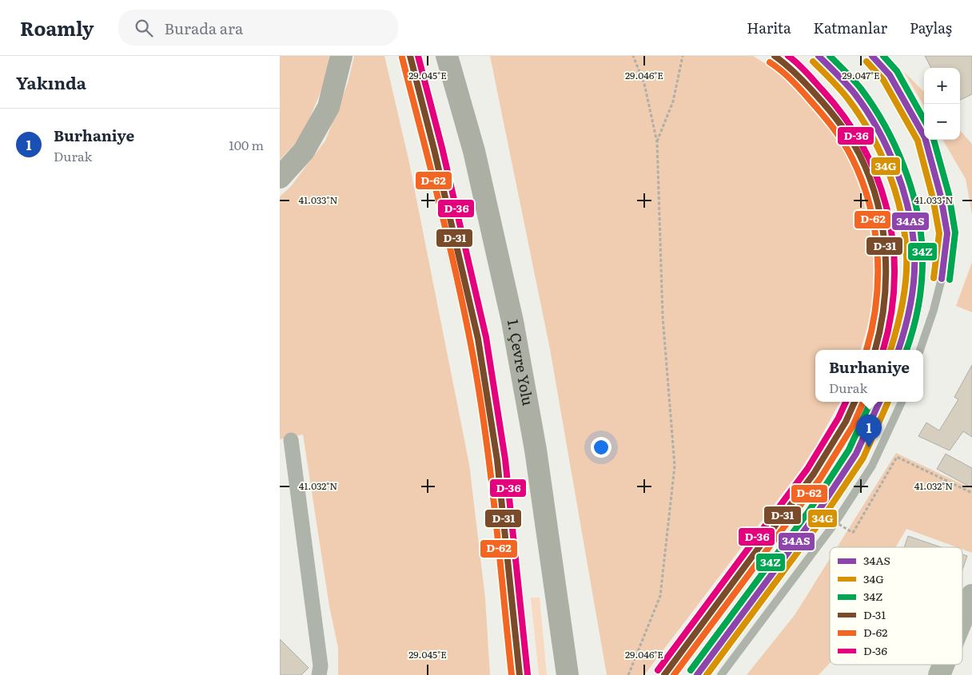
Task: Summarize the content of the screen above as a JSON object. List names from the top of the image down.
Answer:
{
  "streets": {
    "highway": ["1. Çevre Yolu"]
  },
  "lines": [
    "transit line 34AS",
    "transit line 34Z",
    "transit line D-31",
    "transit line D-36",
    "transit line D-62",
    "transit line 34G"
  ],
  "legend": [
    "34AS",
    "34G",
    "34Z",
    "D-31",
    "D-62",
    "D-36"
  ],
  "page": {
    "header": "Roamly",
    "search": "Burada ara",
    "nav": ["Harita", "Katmanlar", "Paylaş"],
    "heading": "Yakında",
    "map_buttons": ["+", "−"],
    "list": [
      {
        "mark": "1",
        "name": "Burhaniye",
        "note": "Durak",
        "value": "100 m"
      }
    ],
    "popup": ["Burhaniye", "Durak"],
    "pins": "1"
  },
  "coordinates": [
    "29.045°E",
    "29.046°E",
    "29.047°E",
    "41.033°N",
    "41.032°N"
  ]
}
